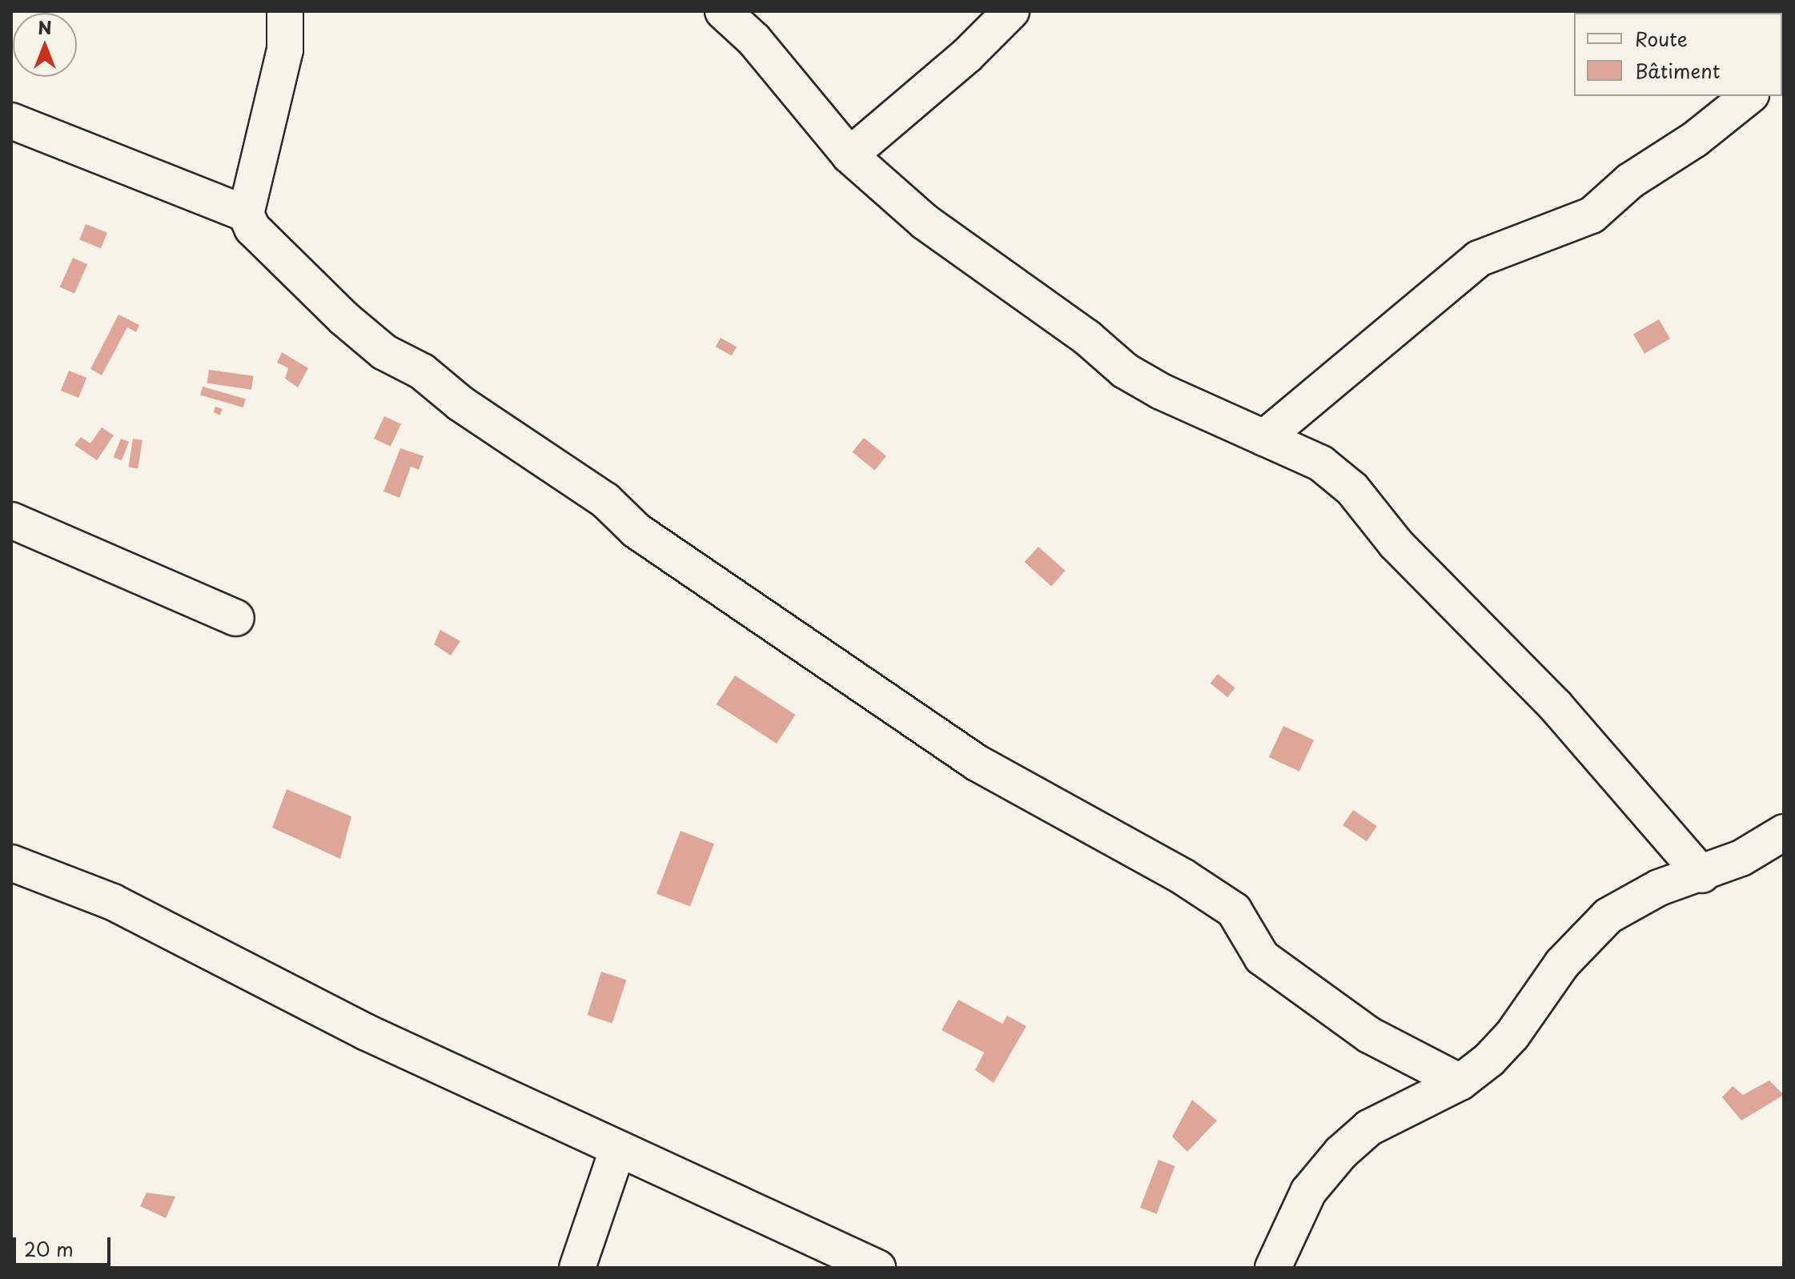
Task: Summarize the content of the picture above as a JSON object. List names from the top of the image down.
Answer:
{
  "legend": ["Route", "Bâtiment"],
  "scale_bar": "20 m",
  "north": "top"
}
